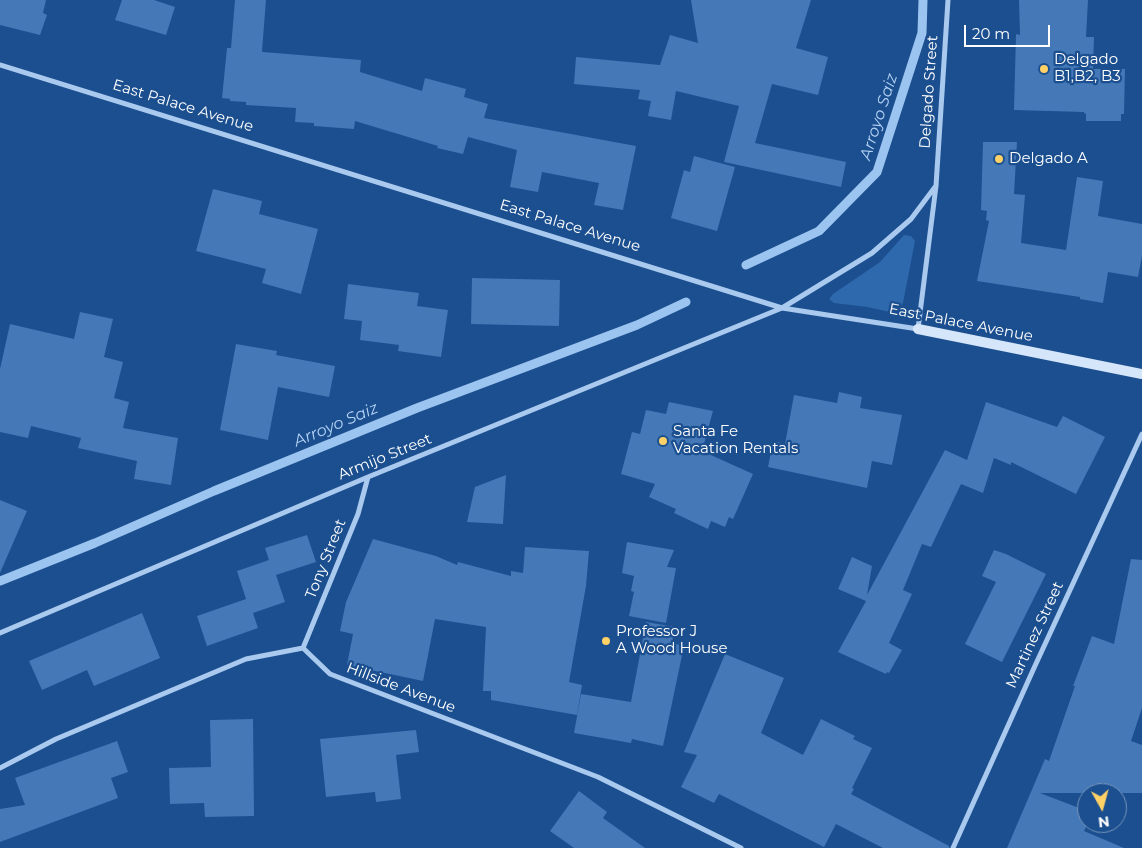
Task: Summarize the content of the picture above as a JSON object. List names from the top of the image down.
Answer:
{
  "streets": {
    "street": [
      "Delgado Street",
      "East Palace Avenue",
      "Armijo Street",
      "Tony Street",
      "Martinez Street",
      "Hillside Avenue"
    ]
  },
  "crossings": [
    ["Delgado Street", "East Palace Avenue"],
    ["East Palace Avenue", "Armijo Street"],
    ["Armijo Street", "Tony Street"],
    ["Tony Street", "Hillside Avenue"]
  ],
  "water": ["Arroyo Saiz"],
  "places": [
    "Delgado B1,B2, B3",
    "Delgado A",
    "Santa Fe Vacation Rentals",
    "Professor J A Wood House"
  ],
  "scale_bar": "20 m",
  "north": "bottom"
}
